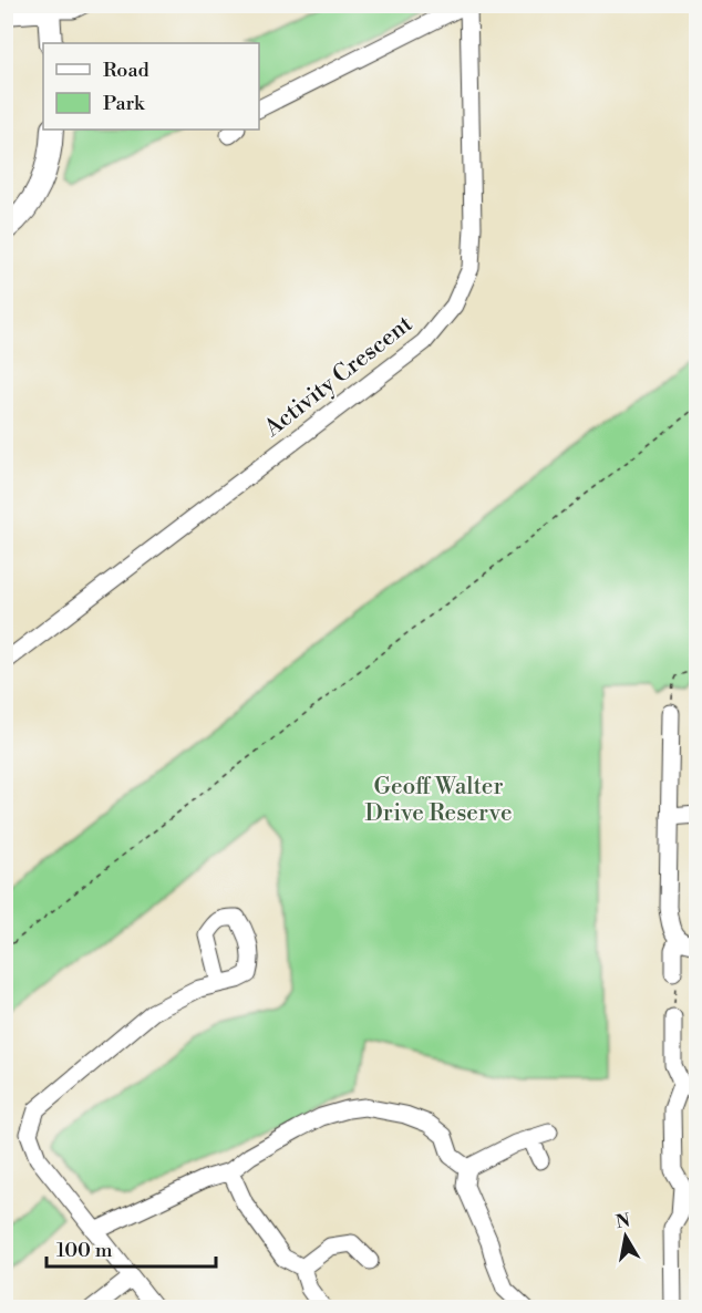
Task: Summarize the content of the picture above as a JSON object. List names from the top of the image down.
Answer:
{
  "streets": {
    "street": ["Activity Crescent"]
  },
  "parks": ["Geoff Walter Drive Reserve"],
  "legend": ["Road", "Park"],
  "scale_bar": "100 m",
  "north": "top"
}
